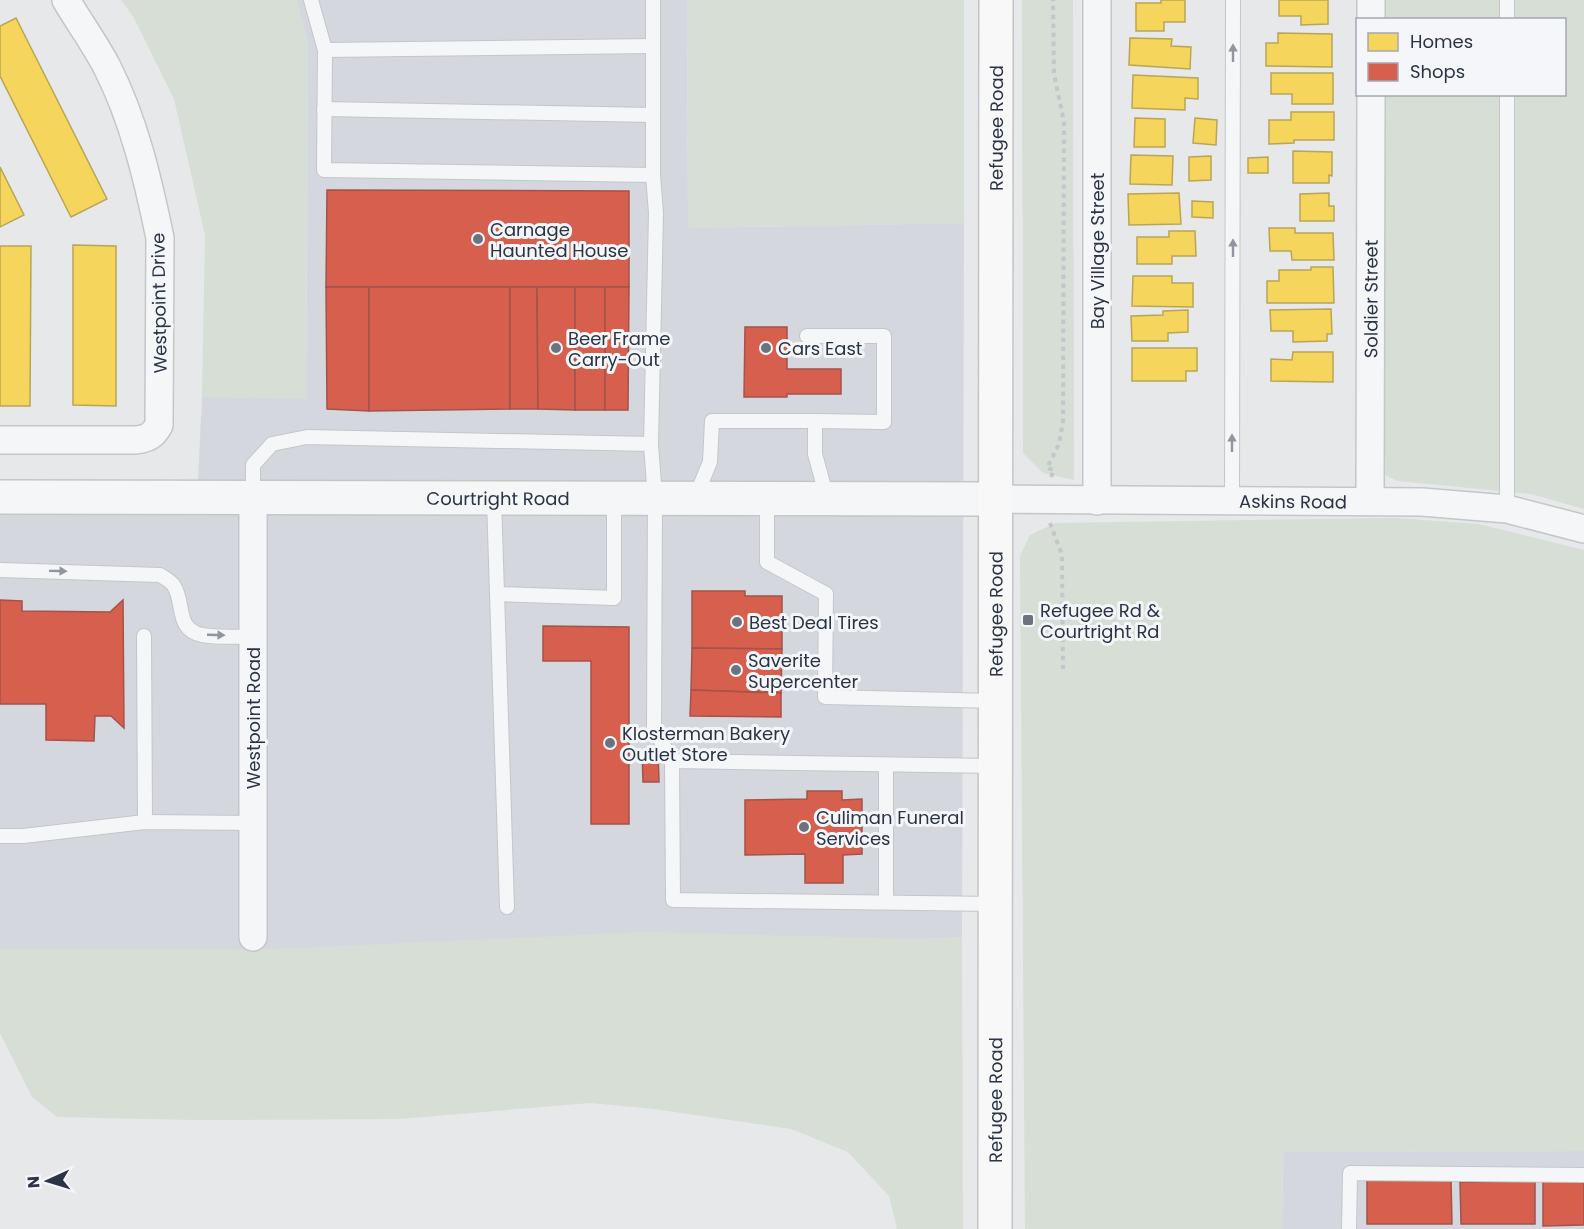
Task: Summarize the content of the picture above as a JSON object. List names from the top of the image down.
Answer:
{
  "streets": {
    "main road": ["Refugee Road"],
    "street": [
      "Bay Village Street",
      "Soldier Street",
      "Westpoint Drive",
      "Courtright Road",
      "Askins Road",
      "Westpoint Road"
    ]
  },
  "crossings": [
    ["Refugee Road", "Courtright Road"],
    ["Refugee Road", "Askins Road"],
    ["Bay Village Street", "Askins Road"],
    ["Soldier Street", "Askins Road"],
    ["Courtright Road", "Askins Road"],
    ["Courtright Road", "Westpoint Road"]
  ],
  "places": {
    "other": [
      "Carnage Haunted House",
      "Beer Frame Carry-Out",
      "Cars East",
      "Best Deal Tires",
      "Saverite Supercenter",
      "Klosterman Bakery Outlet Store",
      "Culiman Funeral Services"
    ],
    "transit": ["Refugee Rd & Courtright Rd"]
  },
  "legend": ["Homes", "Shops"],
  "north": "left"
}
